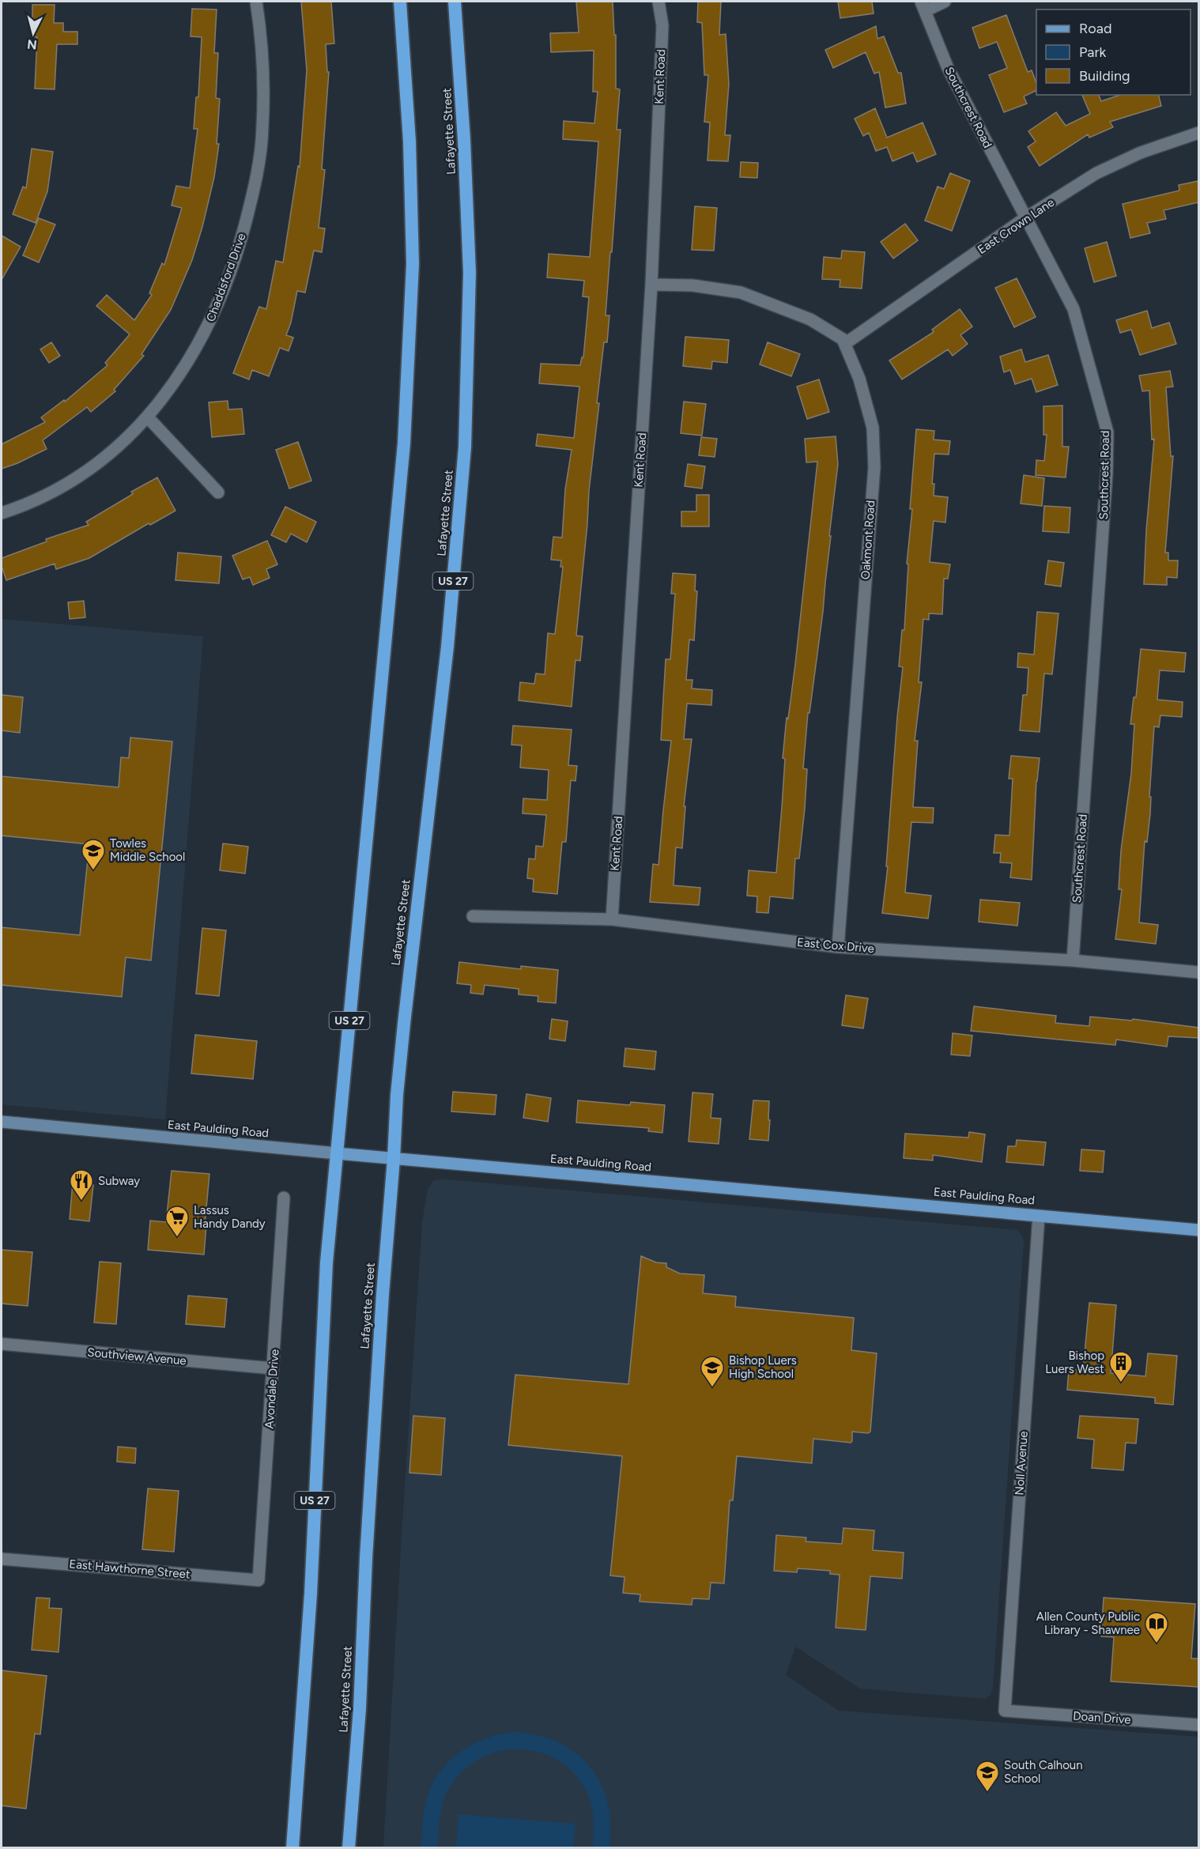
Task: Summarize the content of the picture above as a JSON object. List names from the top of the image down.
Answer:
{
  "streets": {
    "highway": ["Lafayette Street", "US 27"],
    "main road": ["East Paulding Road"],
    "street": [
      "Kent Road",
      "Southcrest Road",
      "East Crown Lane",
      "Chaddsford Drive",
      "Oakmont Road",
      "East Cox Drive",
      "Southview Avenue",
      "Avondale Drive",
      "Noll Avenue",
      "East Hawthorne Street",
      "Doan Drive"
    ]
  },
  "crossings": [
    ["Kent Road", "East Cox Drive"],
    ["Southcrest Road", "East Crown Lane"],
    ["Southcrest Road", "East Cox Drive"],
    ["Lafayette Street", "East Paulding Road"],
    ["East Crown Lane", "Oakmont Road"],
    ["Oakmont Road", "East Cox Drive"],
    ["US 27", "East Paulding Road"],
    ["East Paulding Road", "Noll Avenue"],
    ["Southview Avenue", "Avondale Drive"],
    ["Avondale Drive", "East Hawthorne Street"],
    ["Noll Avenue", "Doan Drive"]
  ],
  "places": {
    "school or university": ["Towles Middle School", "Bishop Luers High School", "South Calhoun School"],
    "restaurant": ["Subway"],
    "supermarket": ["Lassus Handy Dandy"],
    "building": ["Bishop Luers West"],
    "library": ["Allen County Public Library - Shawnee"]
  },
  "legend": ["Road", "Park", "Building"],
  "north": "bottom"
}
